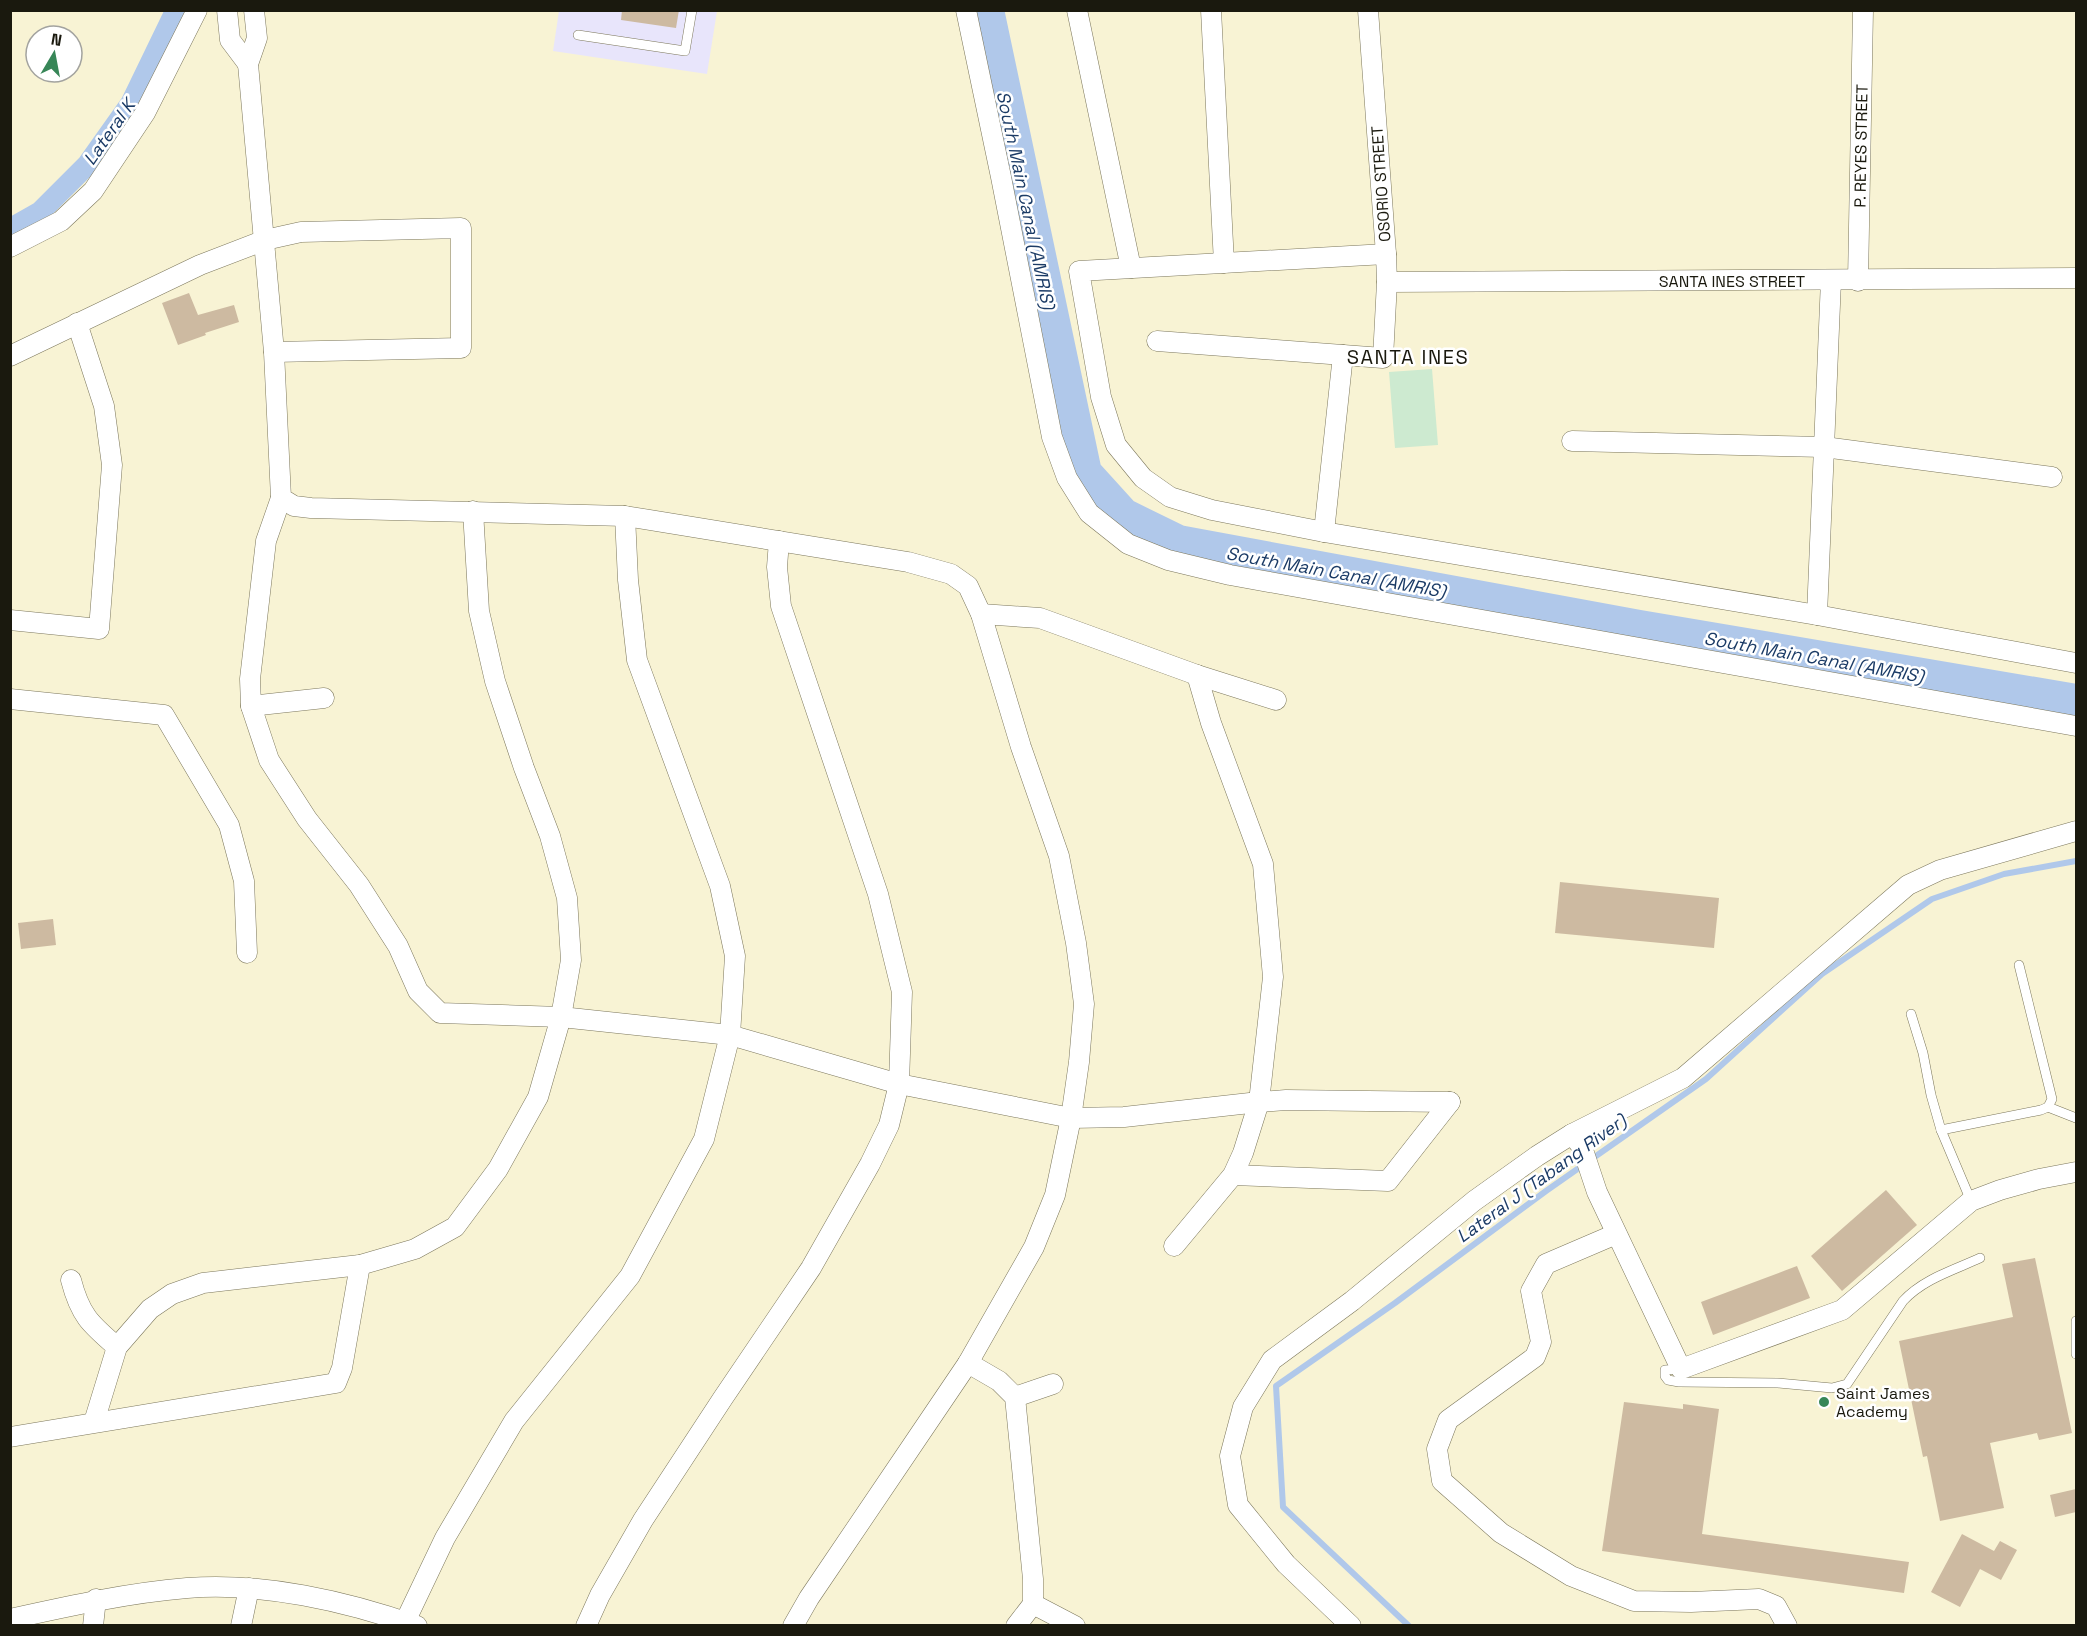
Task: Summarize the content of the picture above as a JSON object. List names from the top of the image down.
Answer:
{
  "streets": {
    "street": ["P. REYES STREET", "OSORIO STREET", "SANTA INES STREET"]
  },
  "crossings": [
    ["P. REYES STREET", "SANTA INES STREET"],
    ["OSORIO STREET", "SANTA INES STREET"]
  ],
  "districts": ["SANTA INES"],
  "water": ["Lateral K", "South Main Canal (AMRIS)", "Lateral J (Tabang River)"],
  "places": ["Saint James Academy"],
  "north": "top"
}
